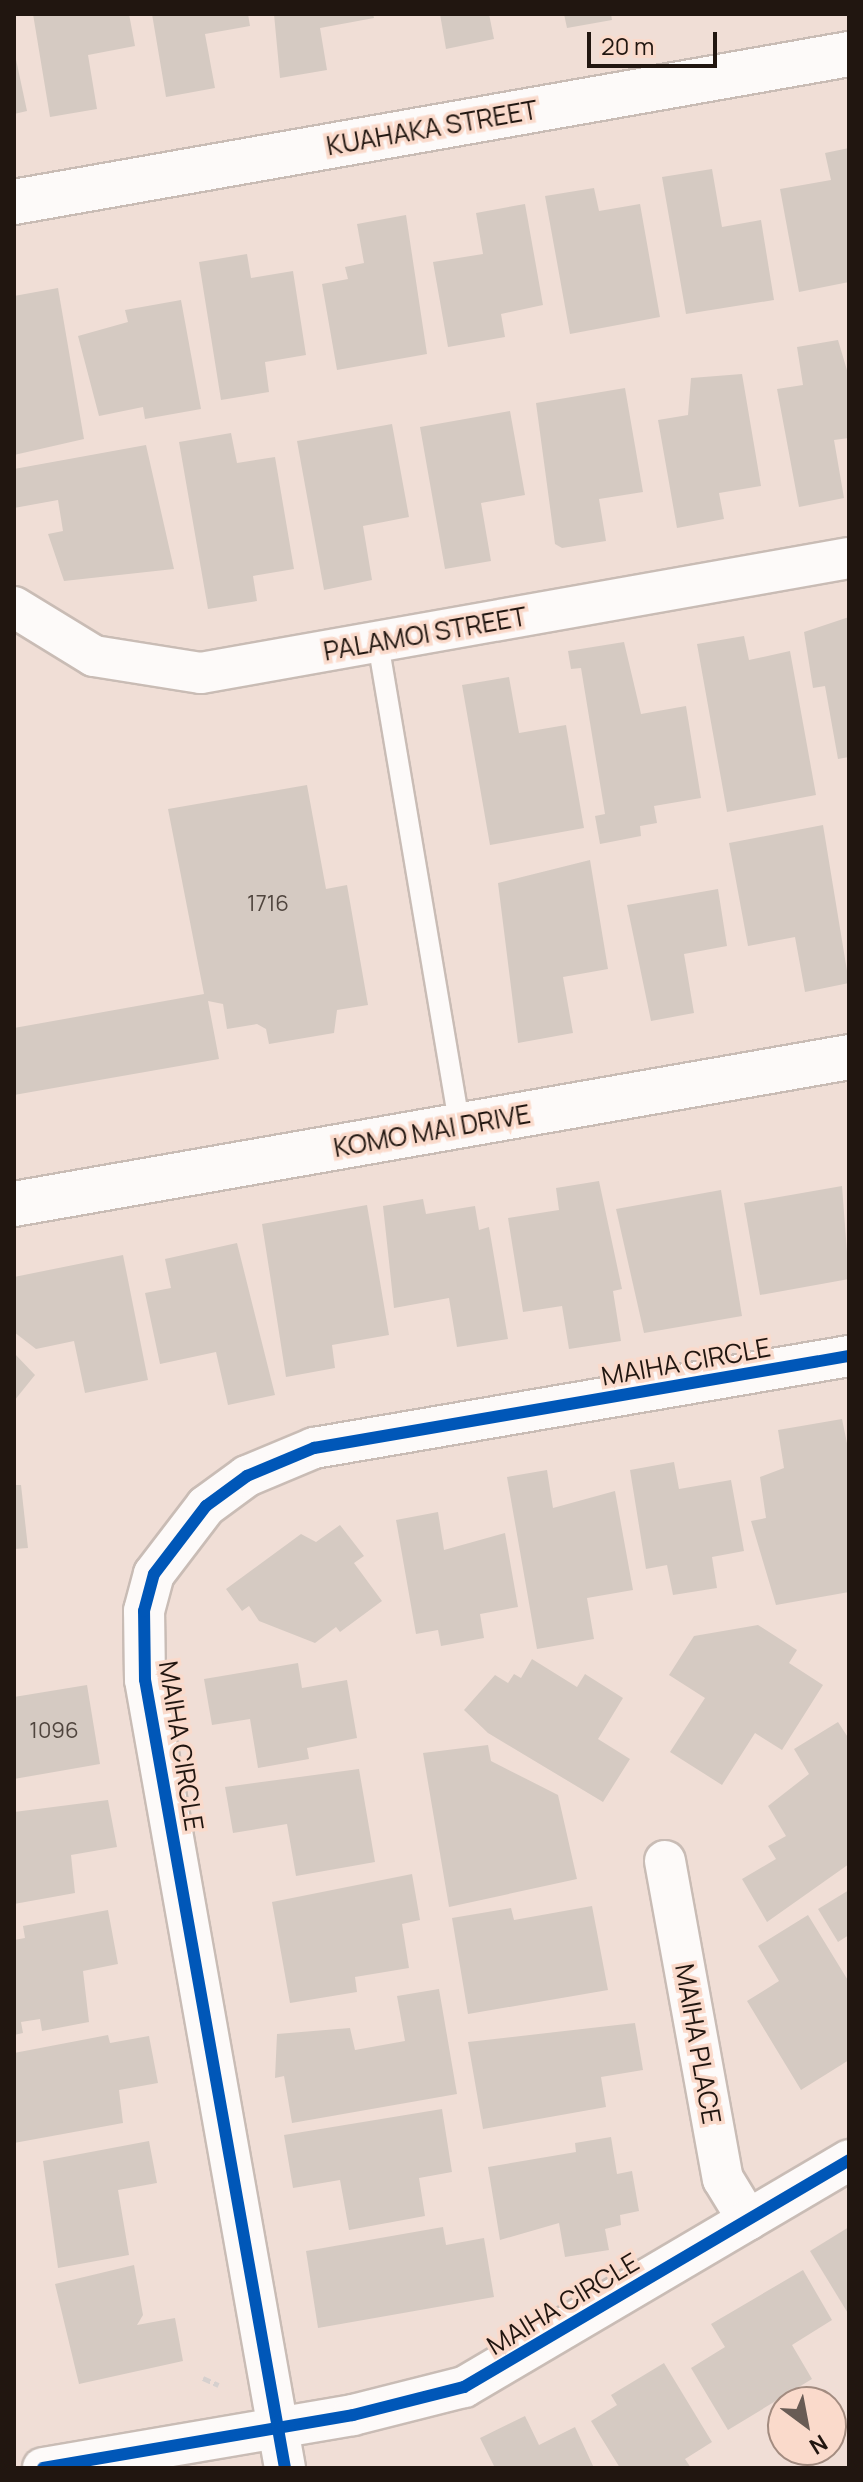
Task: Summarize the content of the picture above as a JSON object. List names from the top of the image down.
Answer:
{
  "streets": {
    "main road": ["KUAHAKA STREET", "KOMO MAI DRIVE"],
    "street": ["PALAMOI STREET", "MAIHA CIRCLE", "MAIHA PLACE"]
  },
  "crossings": [
    ["MAIHA CIRCLE", "MAIHA PLACE"]
  ],
  "house_numbers": ["1716", "1096"],
  "scale_bar": "20 m",
  "north": "bottom right"
}
